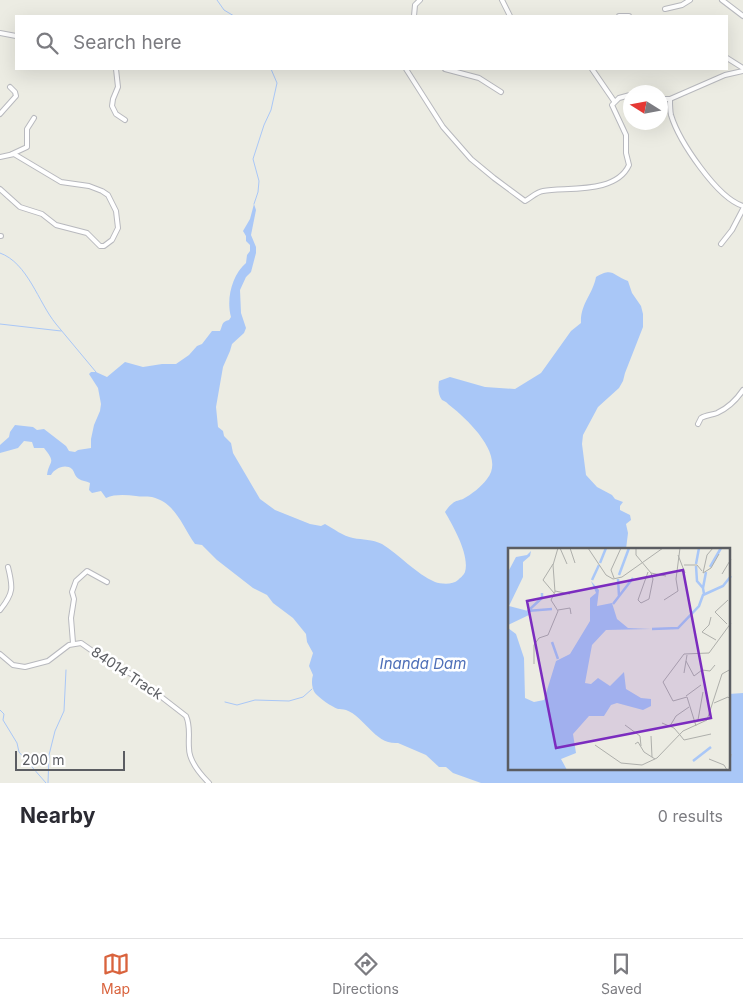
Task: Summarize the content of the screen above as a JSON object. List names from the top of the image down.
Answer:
{
  "streets": {
    "street": ["84014 Track"]
  },
  "water": ["Inanda Dam"],
  "scale_bar": "200 m",
  "north": "left",
  "page": {
    "search": "Search here",
    "scale": "200 m",
    "heading": ["Nearby", "0 results"],
    "nav": ["Map", "Directions", "Saved"]
  }
}
